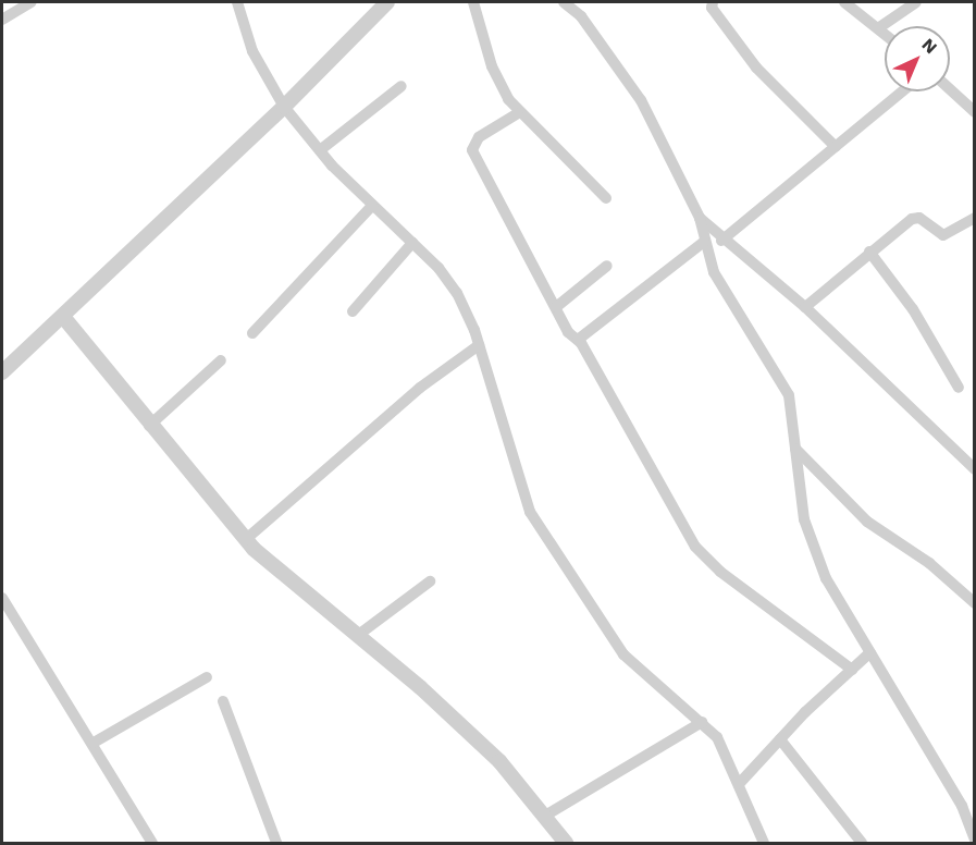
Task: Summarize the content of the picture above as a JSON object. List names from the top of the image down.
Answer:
{
  "north": "top right"
}
